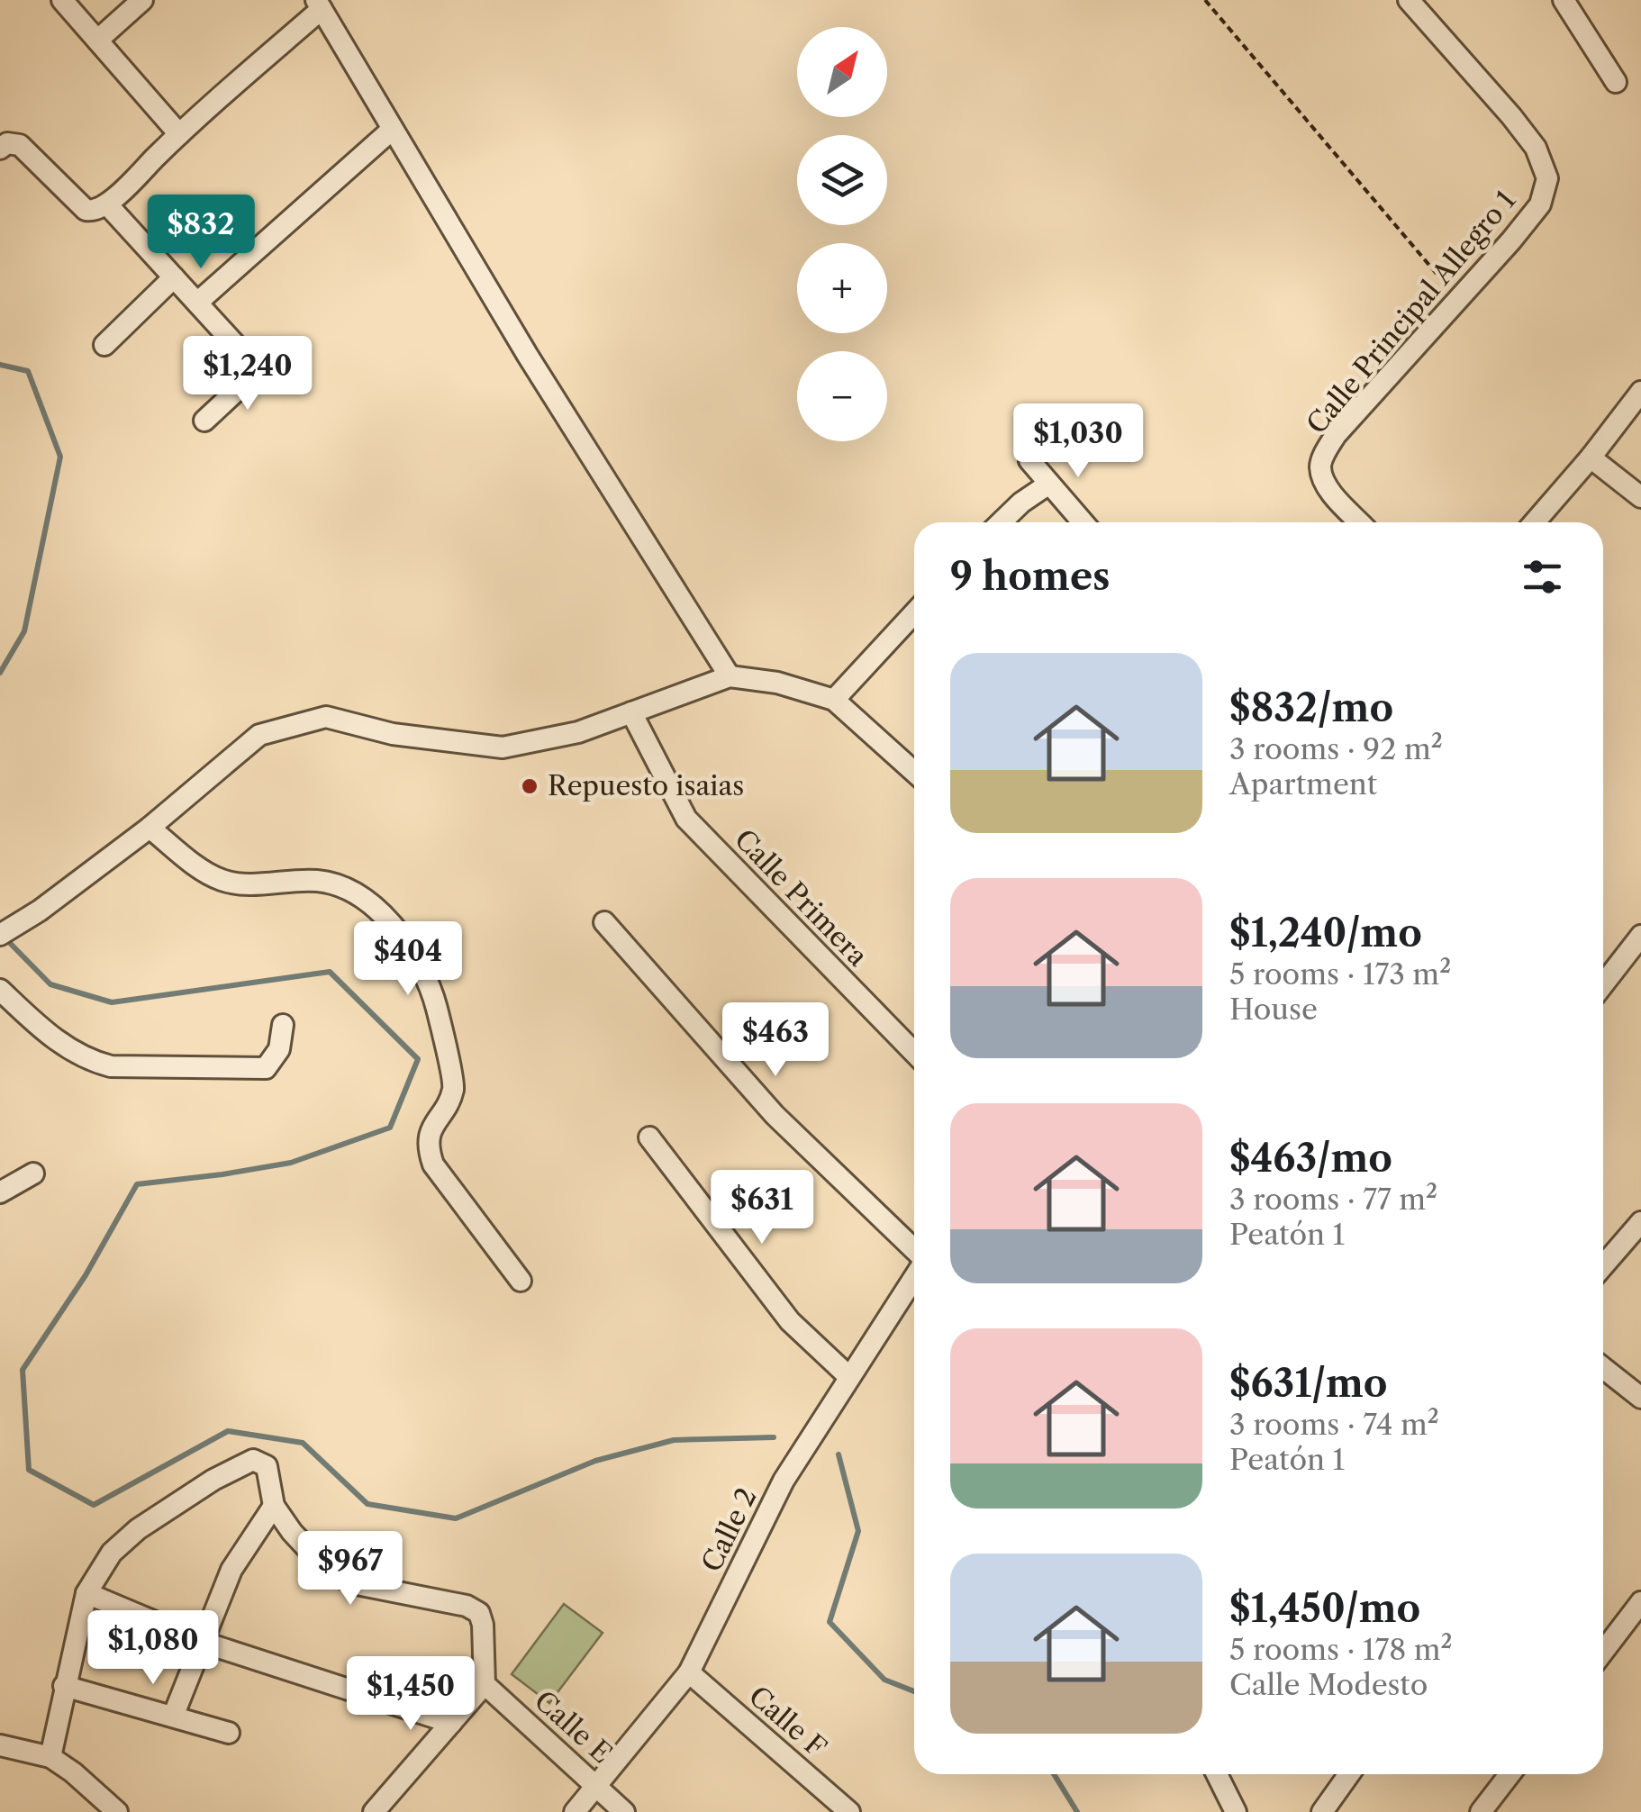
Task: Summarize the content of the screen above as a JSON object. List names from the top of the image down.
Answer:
{
  "streets": {
    "street": [
      "Calle Principal Allegro 1",
      "Calle Primera",
      "Calle 2",
      "Calle F",
      "Calle E"
    ]
  },
  "crossings": [
    ["Calle 2", "Calle F"],
    ["Calle 2", "Calle E"]
  ],
  "places": ["Repuesto isaias"],
  "north": "top right",
  "page": {
    "map_buttons": ["+", "−"],
    "price": [
      "$832",
      "$1,240",
      "$1,030",
      "$404",
      "$463",
      "$631",
      "$967",
      "$1,080",
      "$1,450"
    ],
    "heading": "9 homes",
    "list": [
      {
        "name": "$832/mo",
        "note": "3 rooms · 92 m² · Apartment"
      },
      {
        "name": "$1,240/mo",
        "note": "5 rooms · 173 m² · House"
      },
      {
        "name": "$463/mo",
        "note": "3 rooms · 77 m² · Peatón 1"
      },
      {
        "name": "$631/mo",
        "note": "3 rooms · 74 m² · Peatón 1"
      },
      {
        "name": "$1,450/mo",
        "note": "5 rooms · 178 m² · Calle Modesto"
      }
    ]
  }
}
